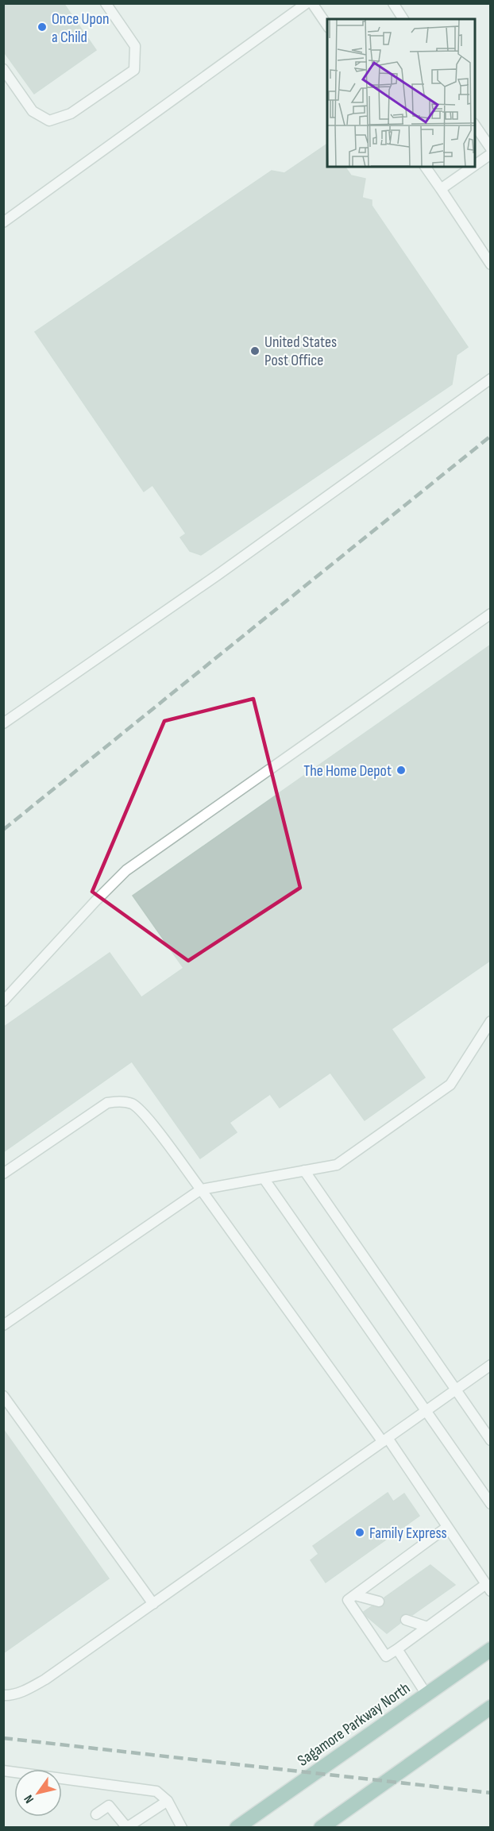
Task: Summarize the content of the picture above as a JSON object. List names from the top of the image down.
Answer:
{
  "streets": {
    "main road": ["Sagamore Parkway North"]
  },
  "places": [
    "Once Upon a Child",
    "United States Post Office",
    "The Home Depot",
    "Family Express"
  ],
  "north": "bottom left"
}
